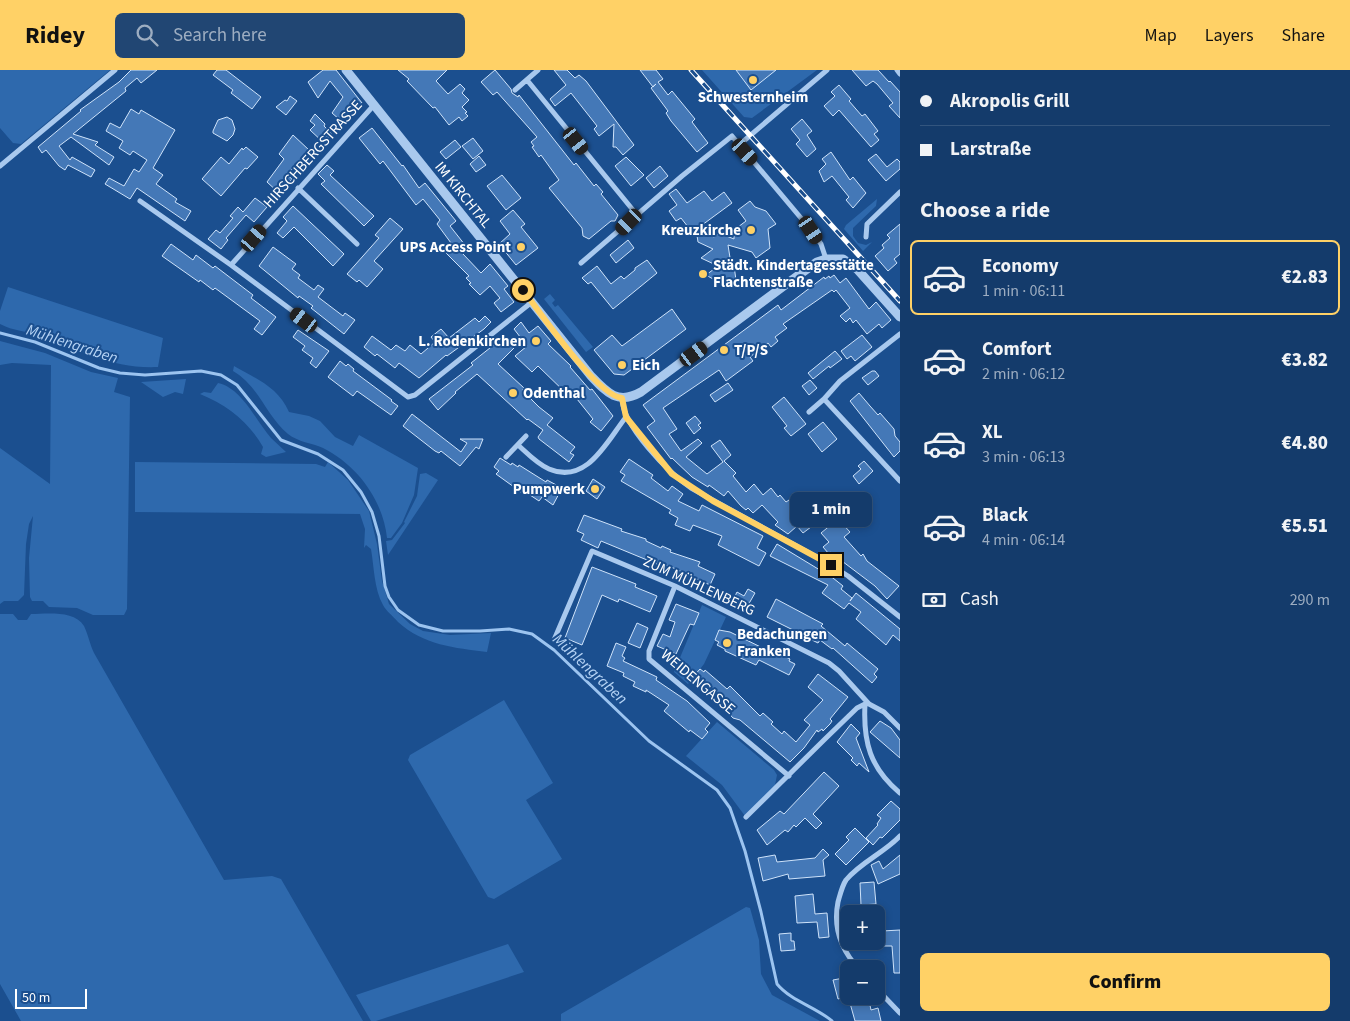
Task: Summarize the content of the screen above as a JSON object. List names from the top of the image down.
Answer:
{
  "streets": {
    "street": [
      "HIRSCHBERGSTRASSE",
      "IM KIRCHTAL",
      "ZUM MÜHLENBERG",
      "WEIDENGASSE"
    ]
  },
  "crossings": [
    ["HIRSCHBERGSTRASSE", "IM KIRCHTAL"],
    ["ZUM MÜHLENBERG", "WEIDENGASSE"]
  ],
  "water": ["Mühlengraben"],
  "places": [
    "Schwesternheim",
    "Kreuzkirche",
    "UPS Access Point",
    "Städt. Kindertagesstätte Flachtenstraße",
    "L. Rodenkirchen",
    "T/P/S",
    "Eich",
    "Odenthal",
    "Pumpwerk",
    "Bedachungen Franken"
  ],
  "scale_bar": "50 m",
  "page": {
    "header": "Ridey",
    "search": "Search here",
    "nav": ["Map", "Layers", "Share"],
    "banner": ["Akropolis Grill", "Larstraße"],
    "heading": "Choose a ride",
    "list": [
      {
        "name": "Economy",
        "note": "1 min · 06:11",
        "value": "€2.83"
      },
      {
        "name": "Comfort",
        "note": "2 min · 06:12",
        "value": "€3.82"
      },
      {
        "name": "XL",
        "note": "3 min · 06:13",
        "value": "€4.80"
      },
      {
        "name": "Black",
        "note": "4 min · 06:14",
        "value": "€5.51"
      }
    ],
    "bubble": "1 min",
    "pay": ["Cash", "290 m"],
    "map_buttons": ["+", "−"],
    "buttons": "Confirm",
    "scale": "50 m"
  }
}
